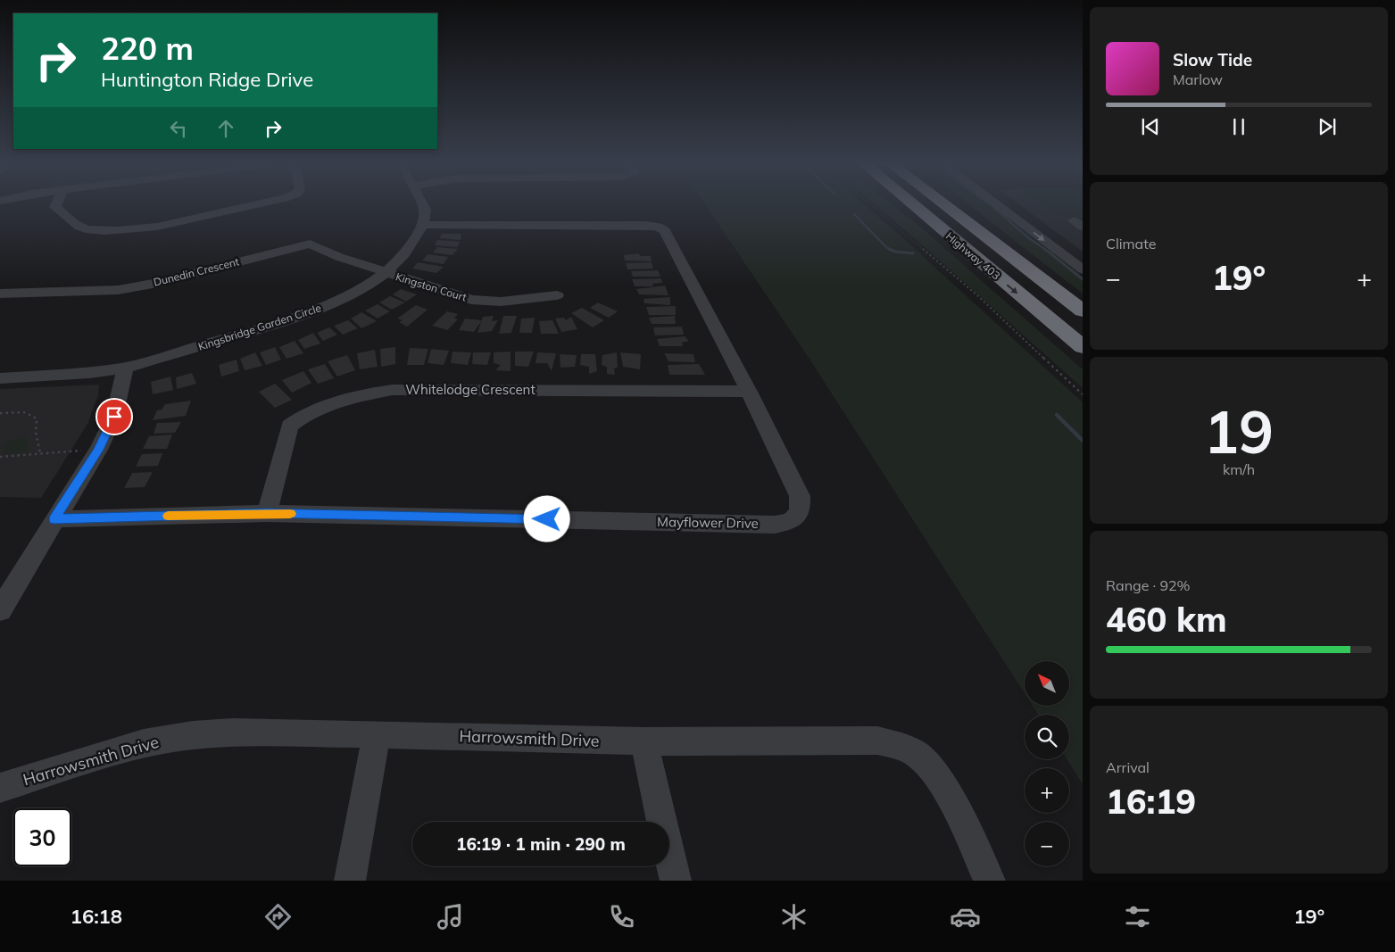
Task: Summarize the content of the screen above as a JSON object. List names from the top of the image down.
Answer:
{
  "streets": {
    "highway": ["Highway 403"],
    "street": [
      "Dunedin Crescent",
      "Kingston Court",
      "Kingsbridge Garden Circle",
      "Whitelodge Crescent",
      "Mayflower Drive",
      "Harrowsmith Drive"
    ]
  },
  "crossings": [
    ["Dunedin Crescent", "Kingston Court"],
    ["Dunedin Crescent", "Kingsbridge Garden Circle"],
    ["Kingston Court", "Kingsbridge Garden Circle"],
    ["Kingsbridge Garden Circle", "Mayflower Drive"],
    ["Whitelodge Crescent", "Mayflower Drive"]
  ],
  "north": "top left",
  "page": {
    "turn": ["220 m", "Huntington Ridge Drive"],
    "song": ["Slow Tide", "Marlow"],
    "tile": [
      "Climate",
      ["19", "km/h"],
      ["Range · 92%", "460 km"],
      ["Arrival", "16:19"]
    ],
    "heat": ["−", "19°", "+"],
    "map_buttons": ["+", "−"],
    "limit": "30",
    "trip": "16:19 · 1 min · 290 m",
    "tabs": ["16:18", "19°"]
  }
}
